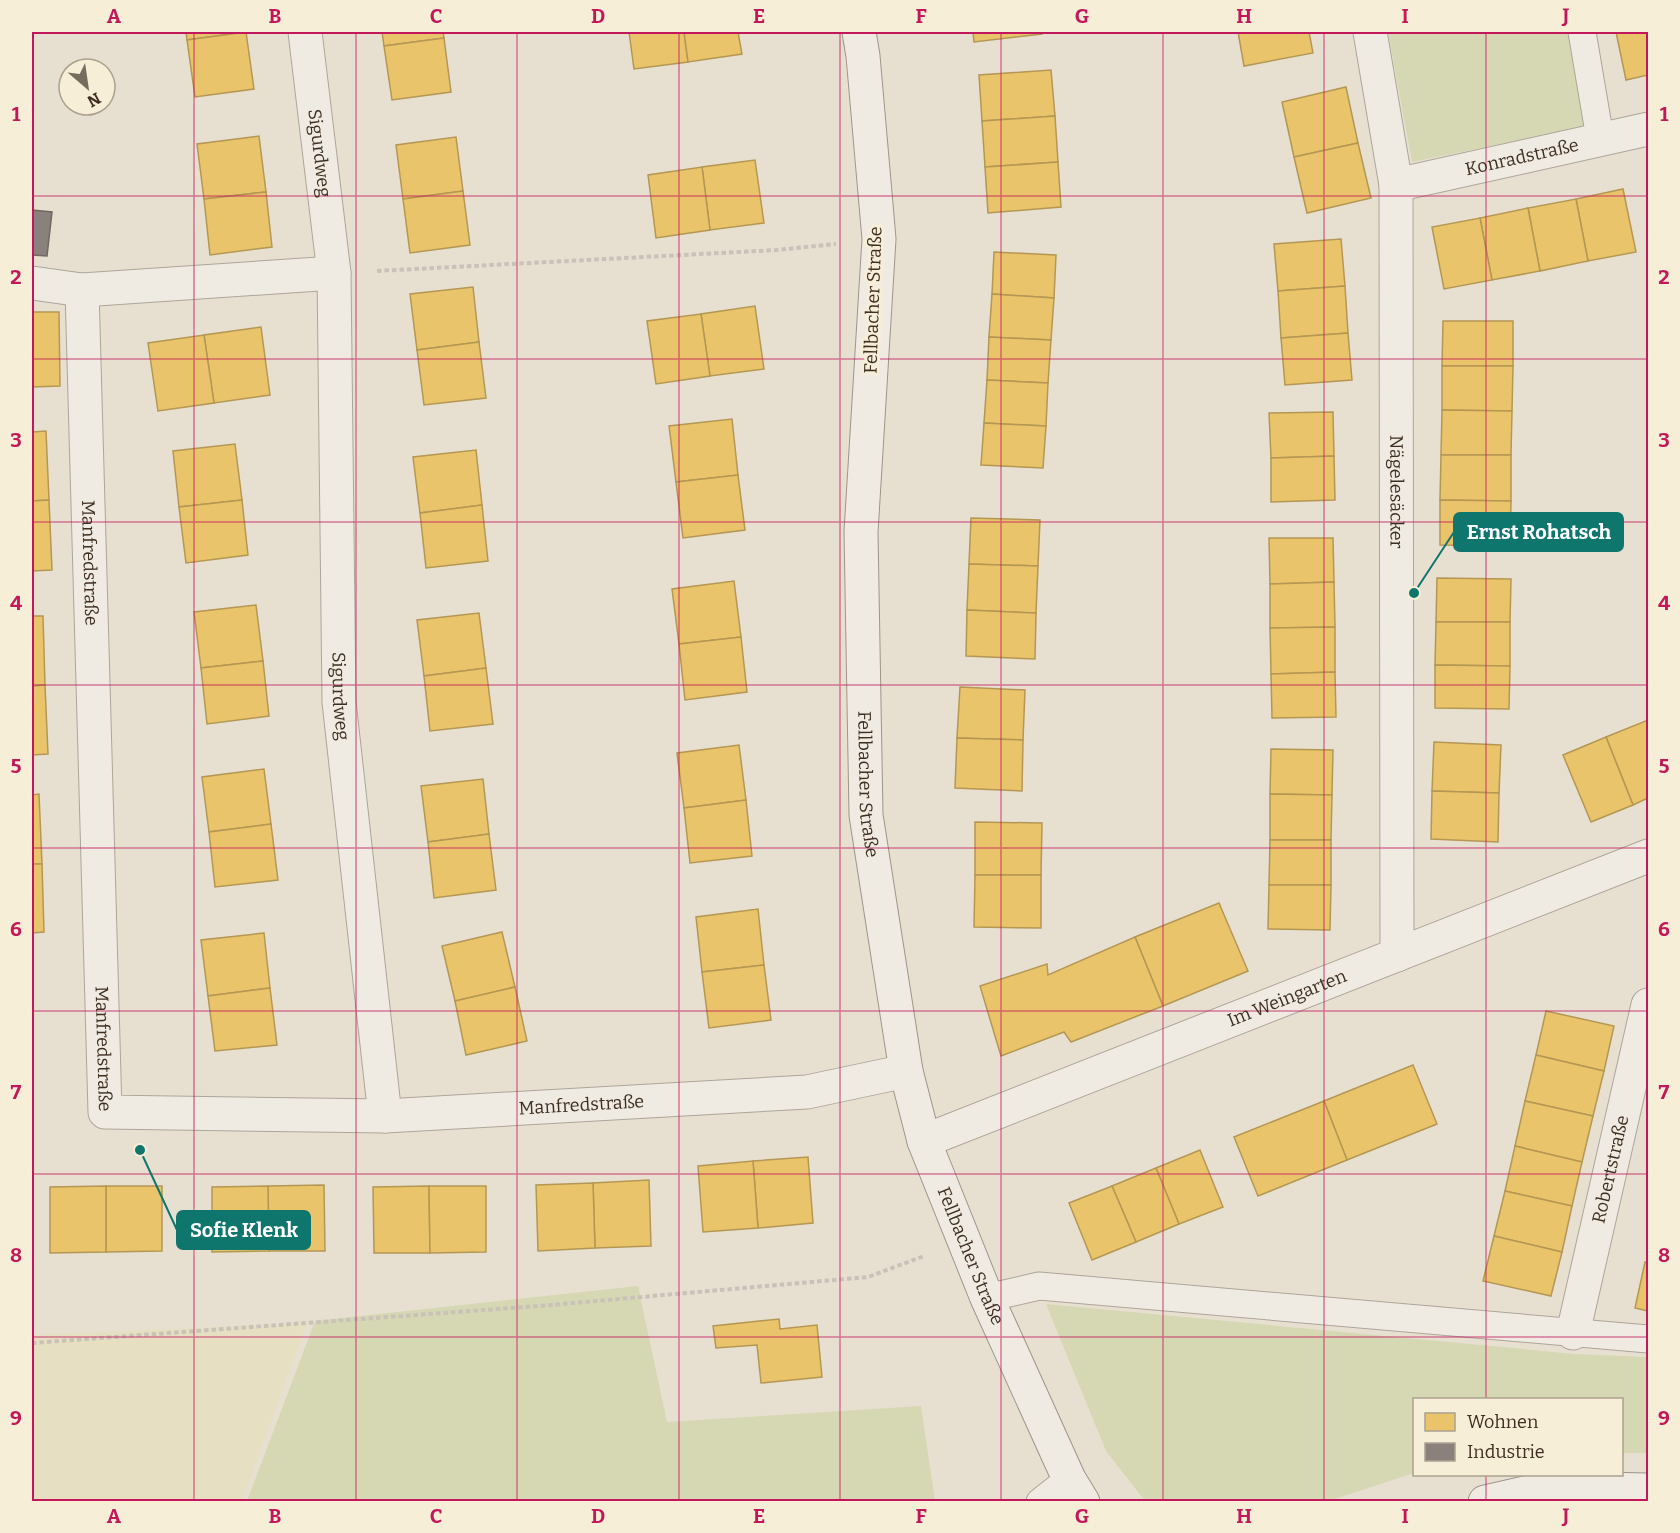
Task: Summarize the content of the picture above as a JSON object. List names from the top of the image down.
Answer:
{
  "streets": {
    "street": [
      "Sigurdweg",
      "Konradstraße",
      "Fellbacher Straße",
      "Nägelesäcker",
      "Manfredstraße",
      "Im Weingarten",
      "Robertstraße"
    ]
  },
  "crossings": [
    ["Sigurdweg", "Manfredstraße"],
    ["Konradstraße", "Nägelesäcker"],
    ["Fellbacher Straße", "Manfredstraße"],
    ["Fellbacher Straße", "Im Weingarten"],
    ["Nägelesäcker", "Im Weingarten"]
  ],
  "places": ["Ernst Rohatsch", "Sofie Klenk"],
  "legend": ["Wohnen", "Industrie"],
  "north": "bottom right",
  "grid": {
    "columns": [
      "A",
      "B",
      "C",
      "D",
      "E",
      "F",
      "G",
      "H",
      "I",
      "J"
    ],
    "rows": [
      "1",
      "2",
      "3",
      "4",
      "5",
      "6",
      "7",
      "8",
      "9"
    ]
  }
}
